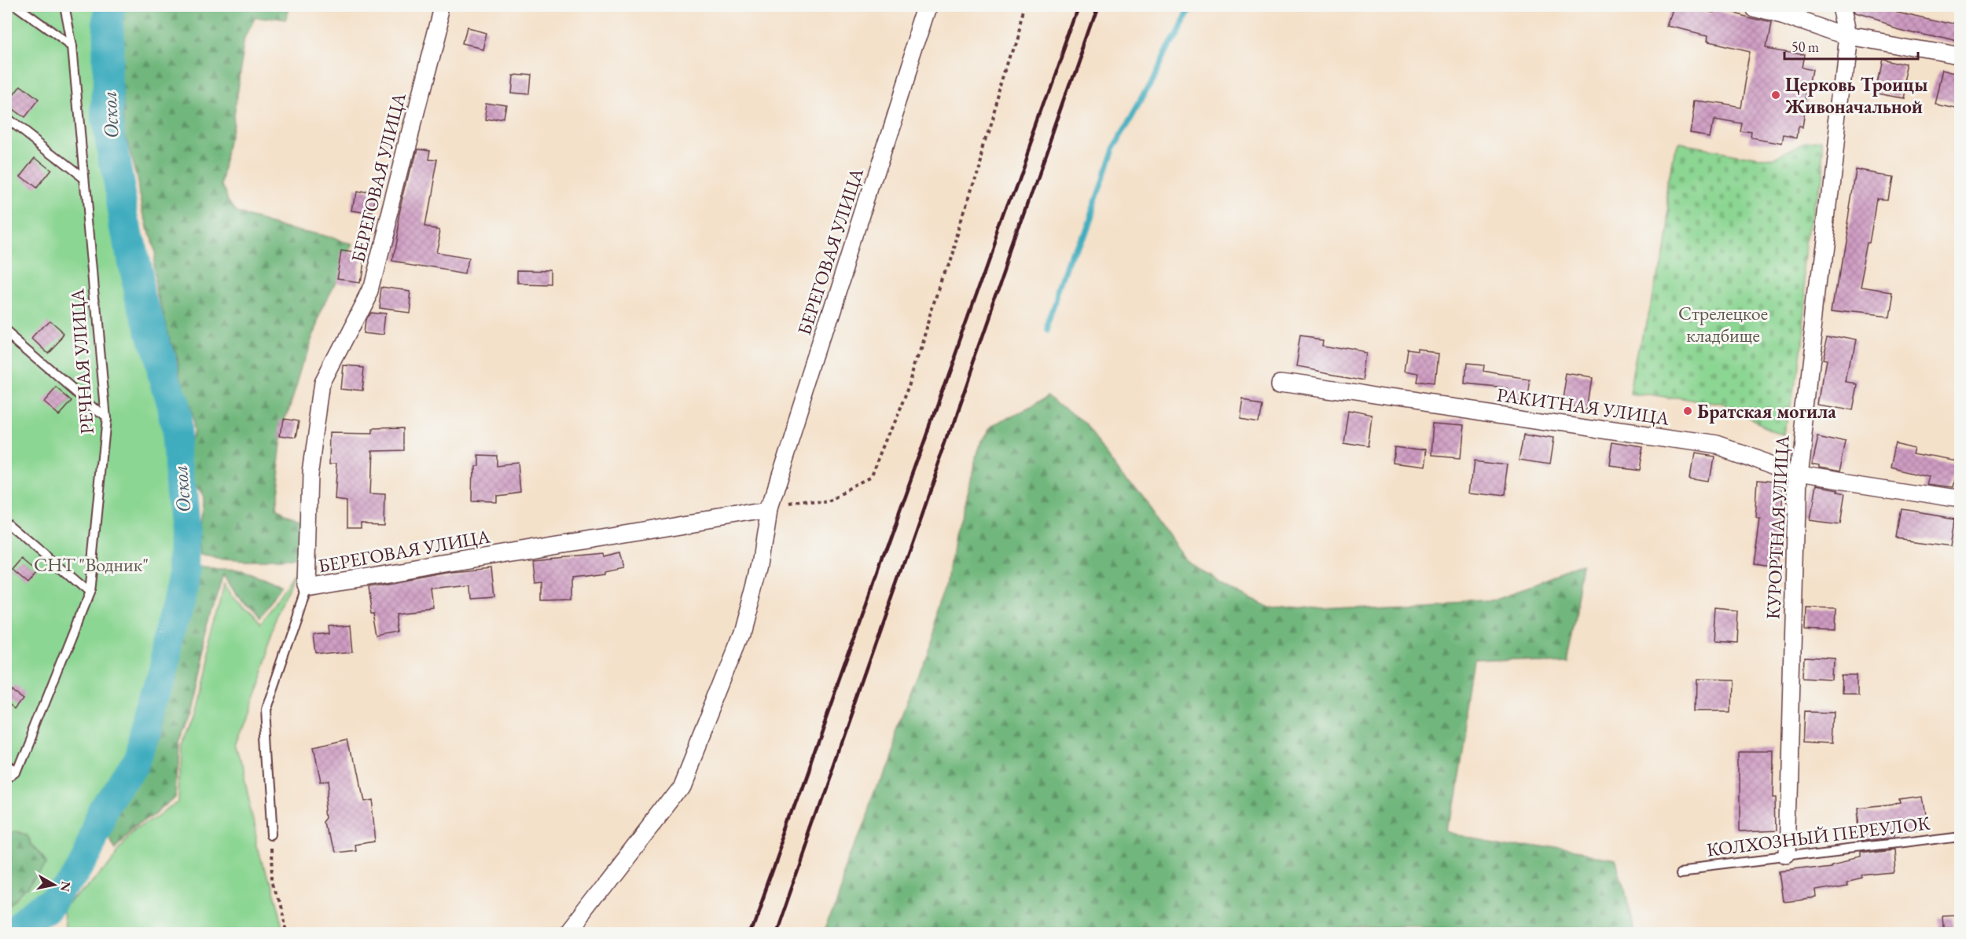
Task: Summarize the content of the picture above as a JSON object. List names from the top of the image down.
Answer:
{
  "streets": {
    "street": ["БЕРЕГОВАЯ УЛИЦА", "РАКИТНАЯ УЛИЦА", "КУРОРТНАЯ УЛИЦА"],
    "lane": ["РЕЧНАЯ УЛИЦА", "КОЛХОЗНЫЙ ПЕРЕУЛОК"]
  },
  "crossings": [
    ["РАКИТНАЯ УЛИЦА", "КУРОРТНАЯ УЛИЦА"],
    ["КУРОРТНАЯ УЛИЦА", "КОЛХОЗНЫЙ ПЕРЕУЛОК"]
  ],
  "water": ["Оскол"],
  "parks": ["Стрелецкое кладбище", "СНТ \"Водник\""],
  "places": ["Церковь Троицы Живоначальной", "Братская могила"],
  "scale_bar": "50 m",
  "north": "right"
}
